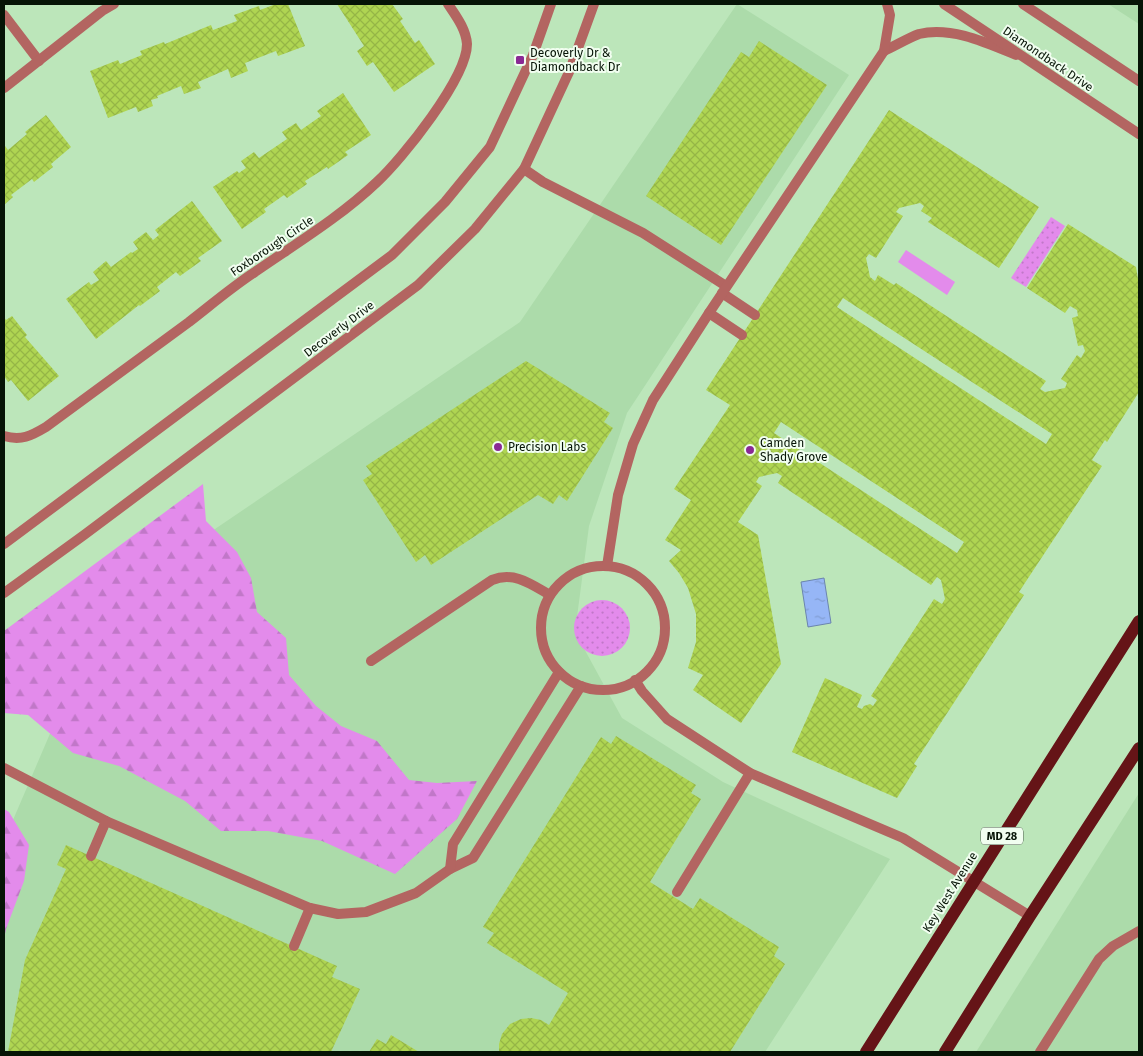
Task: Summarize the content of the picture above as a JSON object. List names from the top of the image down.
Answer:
{
  "streets": {
    "main road": ["MD 28", "Key West Avenue"],
    "street": ["Diamondback Drive", "Foxborough Circle", "Decoverly Drive"]
  },
  "places": {
    "transit": ["Decoverly Dr & Diamondback Dr"],
    "other": ["Precision Labs", "Camden Shady Grove"]
  }
}
